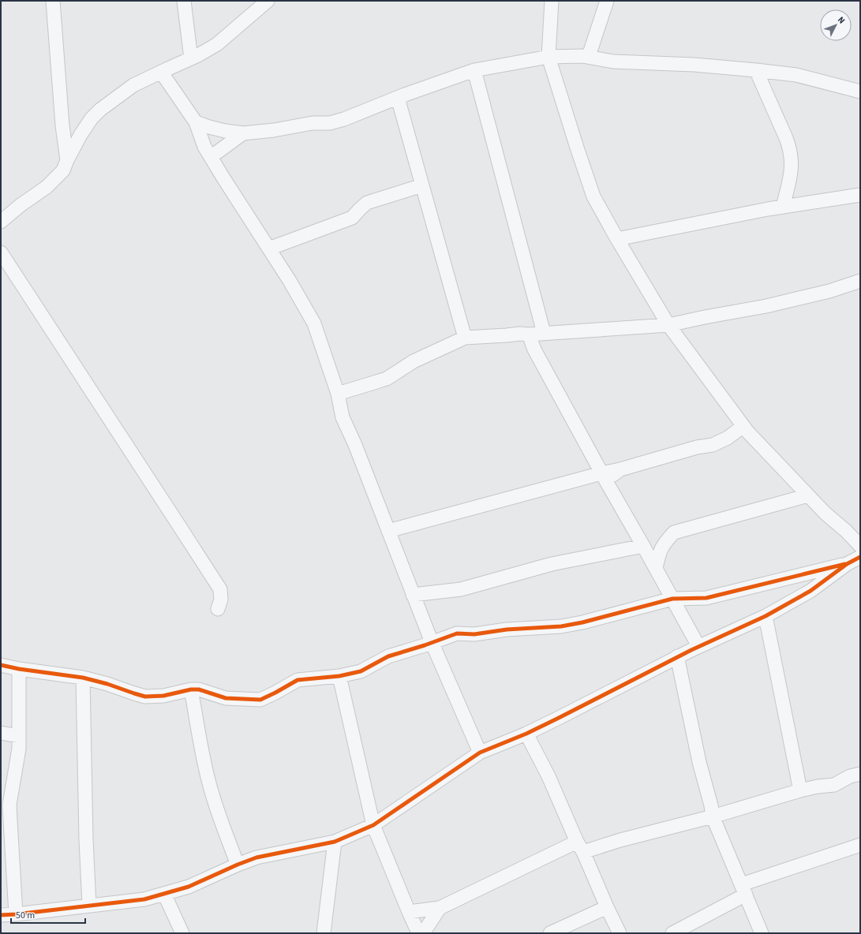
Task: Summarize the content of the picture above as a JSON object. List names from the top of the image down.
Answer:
{
  "scale_bar": "50 m",
  "north": "top right"
}
